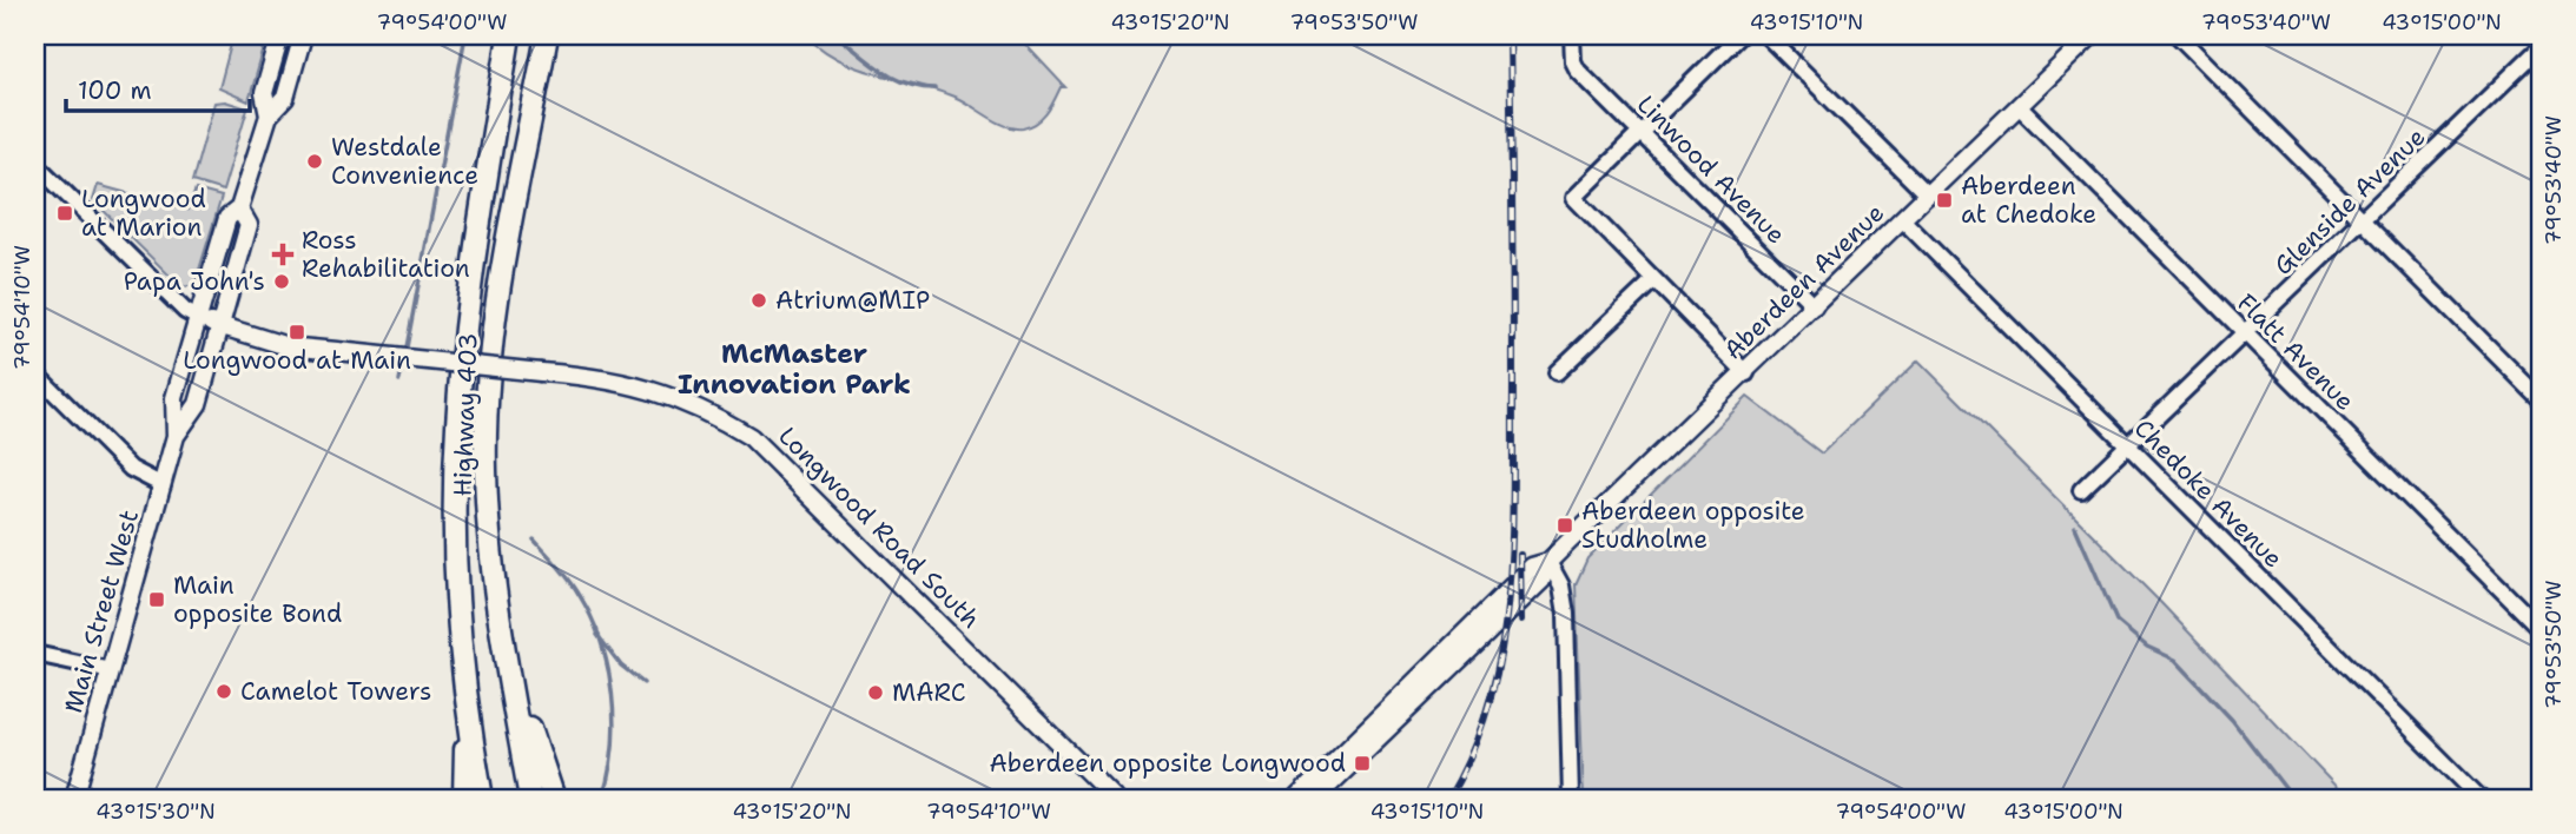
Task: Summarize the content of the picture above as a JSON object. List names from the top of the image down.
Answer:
{
  "streets": {
    "highway": ["Highway 403"],
    "main road": ["Aberdeen Avenue", "Longwood Road South", "Main Street West"],
    "street": [
      "Linwood Avenue",
      "Glenside Avenue",
      "Flatt Avenue",
      "Chedoke Avenue"
    ]
  },
  "crossings": [
    ["Linwood Avenue", "Aberdeen Avenue"],
    ["Glenside Avenue", "Flatt Avenue"],
    ["Glenside Avenue", "Chedoke Avenue"],
    ["Aberdeen Avenue", "Flatt Avenue"],
    ["Aberdeen Avenue", "Chedoke Avenue"],
    ["Longwood Road South", "Main Street West"]
  ],
  "districts": ["McMaster Innovation Park"],
  "places": {
    "other": [
      "Westdale Convenience",
      "Papa John's",
      "Atrium@MIP",
      "Camelot Towers",
      "MARC"
    ],
    "transit": [
      "Aberdeen at Chedoke",
      "Longwood at Marion",
      "Longwood at Main",
      "Aberdeen opposite Studholme",
      "Main opposite Bond",
      "Aberdeen opposite Longwood"
    ],
    "health": ["Ross Rehabilitation"]
  },
  "scale_bar": "100 m",
  "coordinates": [
    "79°54'00\"W",
    "43°15'20\"N",
    "79°53'50\"W",
    "43°15'10\"N",
    "79°53'40\"W",
    "43°15'00\"N",
    "79°54'10\"W",
    "43°15'30\"N"
  ]
}
